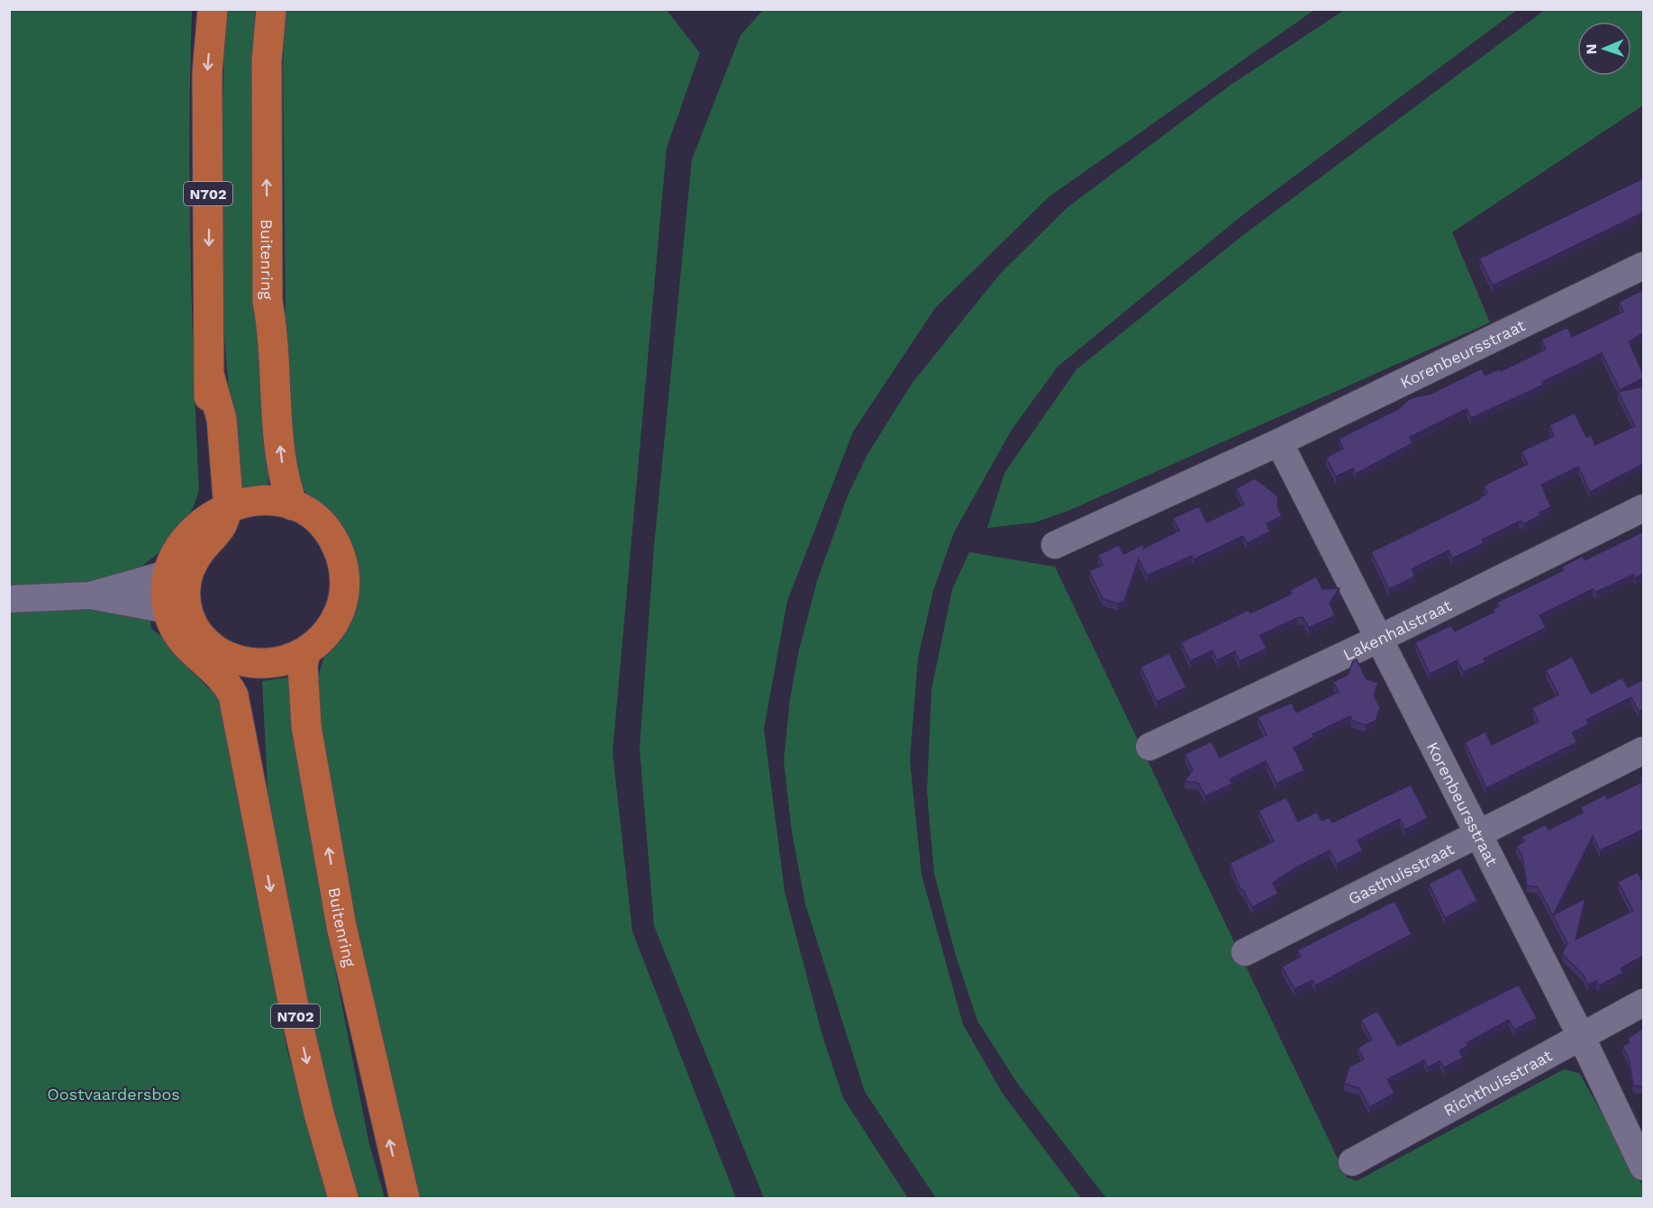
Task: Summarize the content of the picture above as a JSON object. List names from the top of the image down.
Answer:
{
  "streets": {
    "highway": ["N702", "Buitenring"],
    "street": [
      "Korenbeursstraat",
      "Lakenhalstraat",
      "Gasthuisstraat",
      "Richthuisstraat"
    ]
  },
  "crossings": [
    ["N702", "Buitenring"],
    ["Korenbeursstraat", "Lakenhalstraat"],
    ["Korenbeursstraat", "Gasthuisstraat"],
    ["Korenbeursstraat", "Richthuisstraat"]
  ],
  "parks": ["Oostvaardersbos"],
  "north": "left"
}
